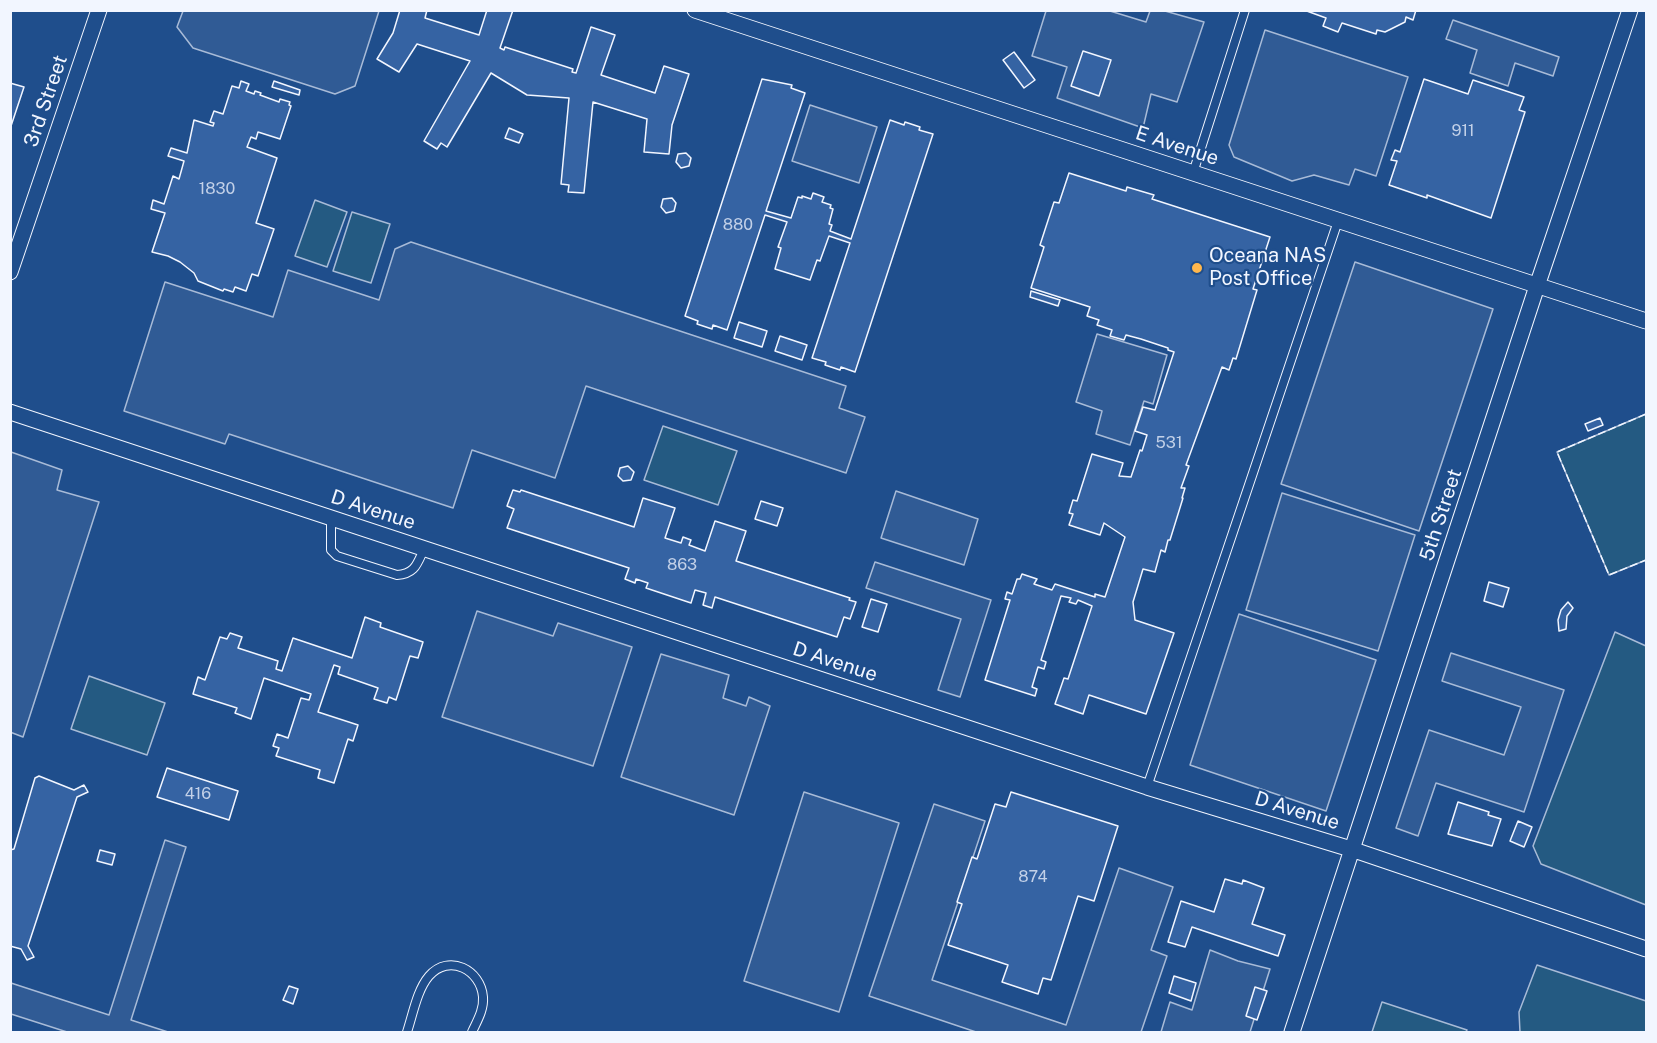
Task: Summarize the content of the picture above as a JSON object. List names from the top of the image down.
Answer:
{
  "streets": {
    "street": [
      "3rd Street",
      "E Avenue",
      "D Avenue",
      "5th Street"
    ]
  },
  "crossings": [
    ["E Avenue", "5th Street"],
    ["D Avenue", "5th Street"]
  ],
  "places": ["Oceana NAS Post Office"],
  "house_numbers": [
    "911",
    "1830",
    "880",
    "531",
    "863",
    "416",
    "874"
  ]
}
